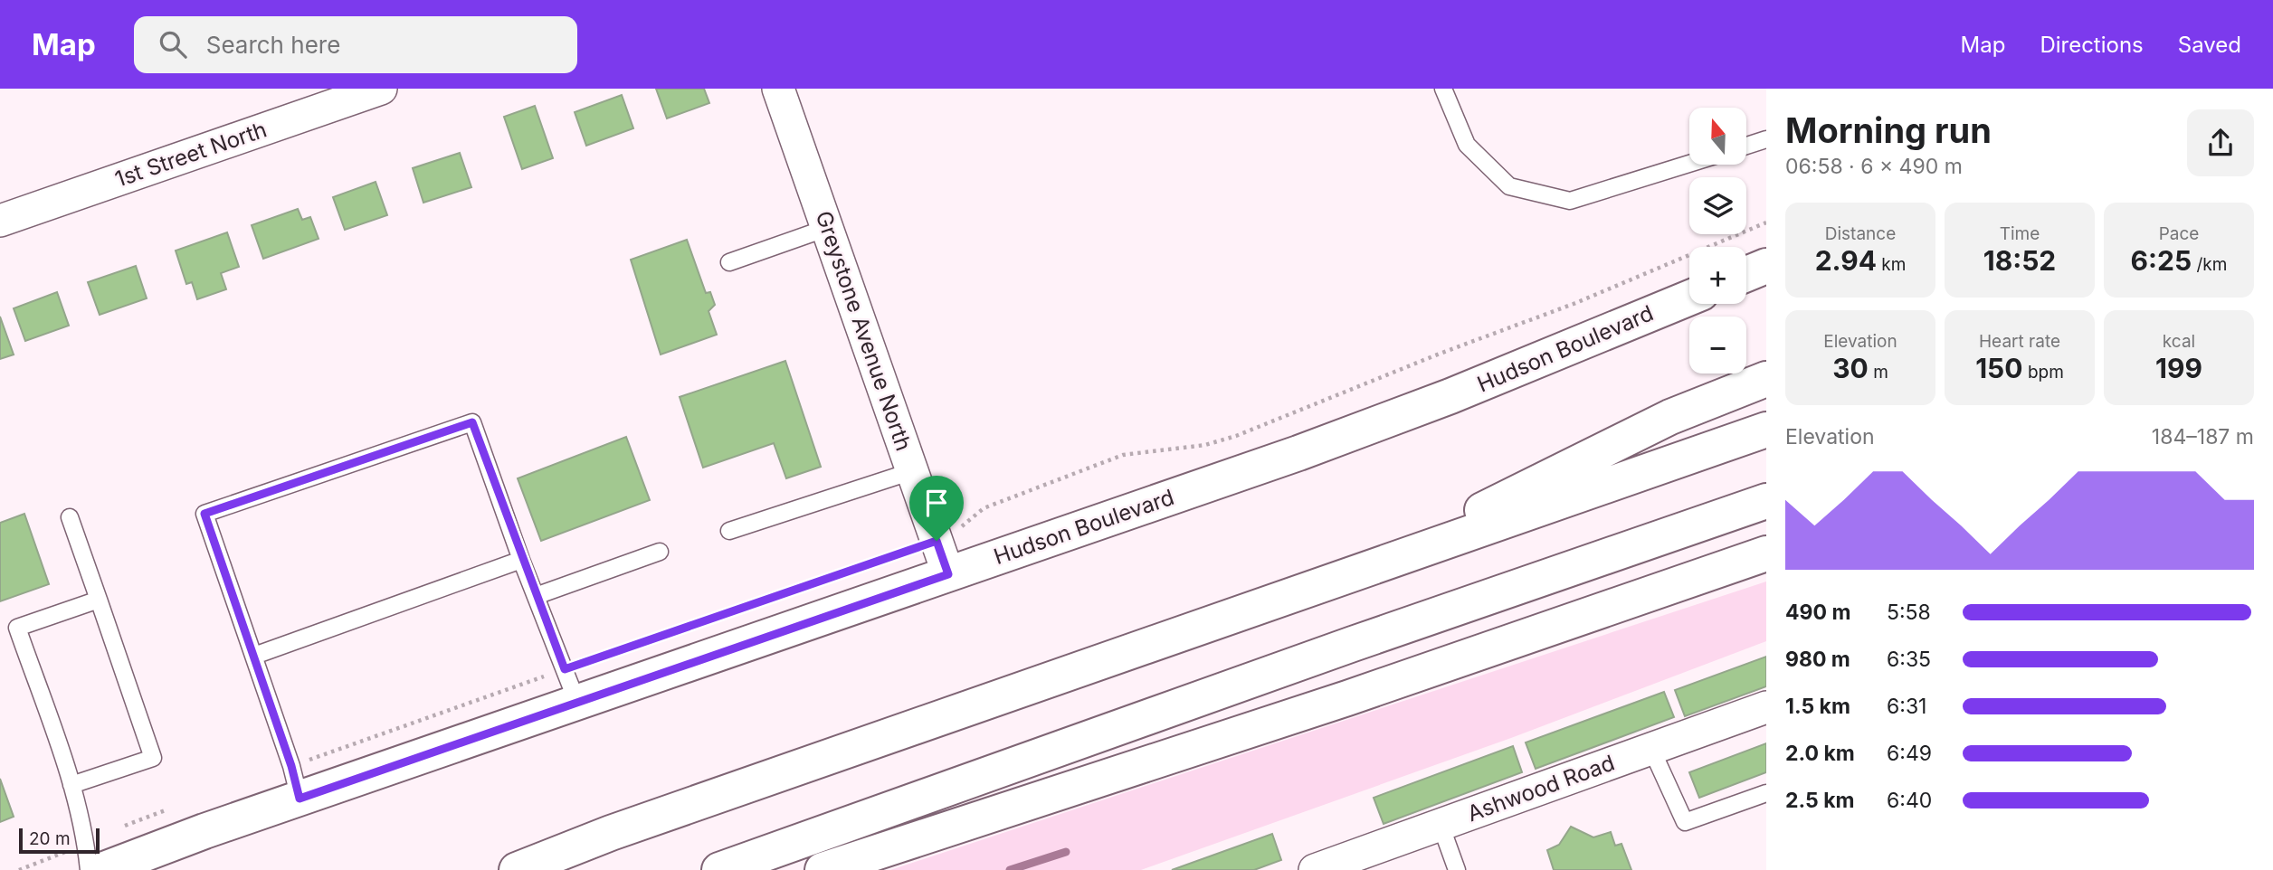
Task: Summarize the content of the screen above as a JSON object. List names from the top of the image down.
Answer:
{
  "streets": {
    "main road": ["Hudson Boulevard"],
    "street": ["1st Street North", "Greystone Avenue North", "Ashwood Road"]
  },
  "crossings": [
    ["Greystone Avenue North", "Hudson Boulevard"]
  ],
  "scale_bar": "20 m",
  "north": "top",
  "page": {
    "header": "Map",
    "search": "Search here",
    "nav": ["Map", "Directions", "Saved"],
    "heading": ["Morning run", "06:58 · 6 × 490 m"],
    "map_buttons": ["+", "−"],
    "stats": [
      ["Distance", "2.94 km"],
      ["Time", "18:52"],
      ["Pace", "6:25 /km"],
      ["Elevation", "30 m"],
      ["Heart rate", "150 bpm"],
      ["kcal", "199"]
    ],
    "chart": ["Elevation", "184–187 m"],
    "list": [
      {
        "name": "490 m",
        "note": "5:58"
      },
      {
        "name": "980 m",
        "note": "6:35"
      },
      {
        "name": "1.5 km",
        "note": "6:31"
      },
      {
        "name": "2.0 km",
        "note": "6:49"
      },
      {
        "name": "2.5 km",
        "note": "6:40"
      }
    ],
    "scale": "20 m"
  }
}
